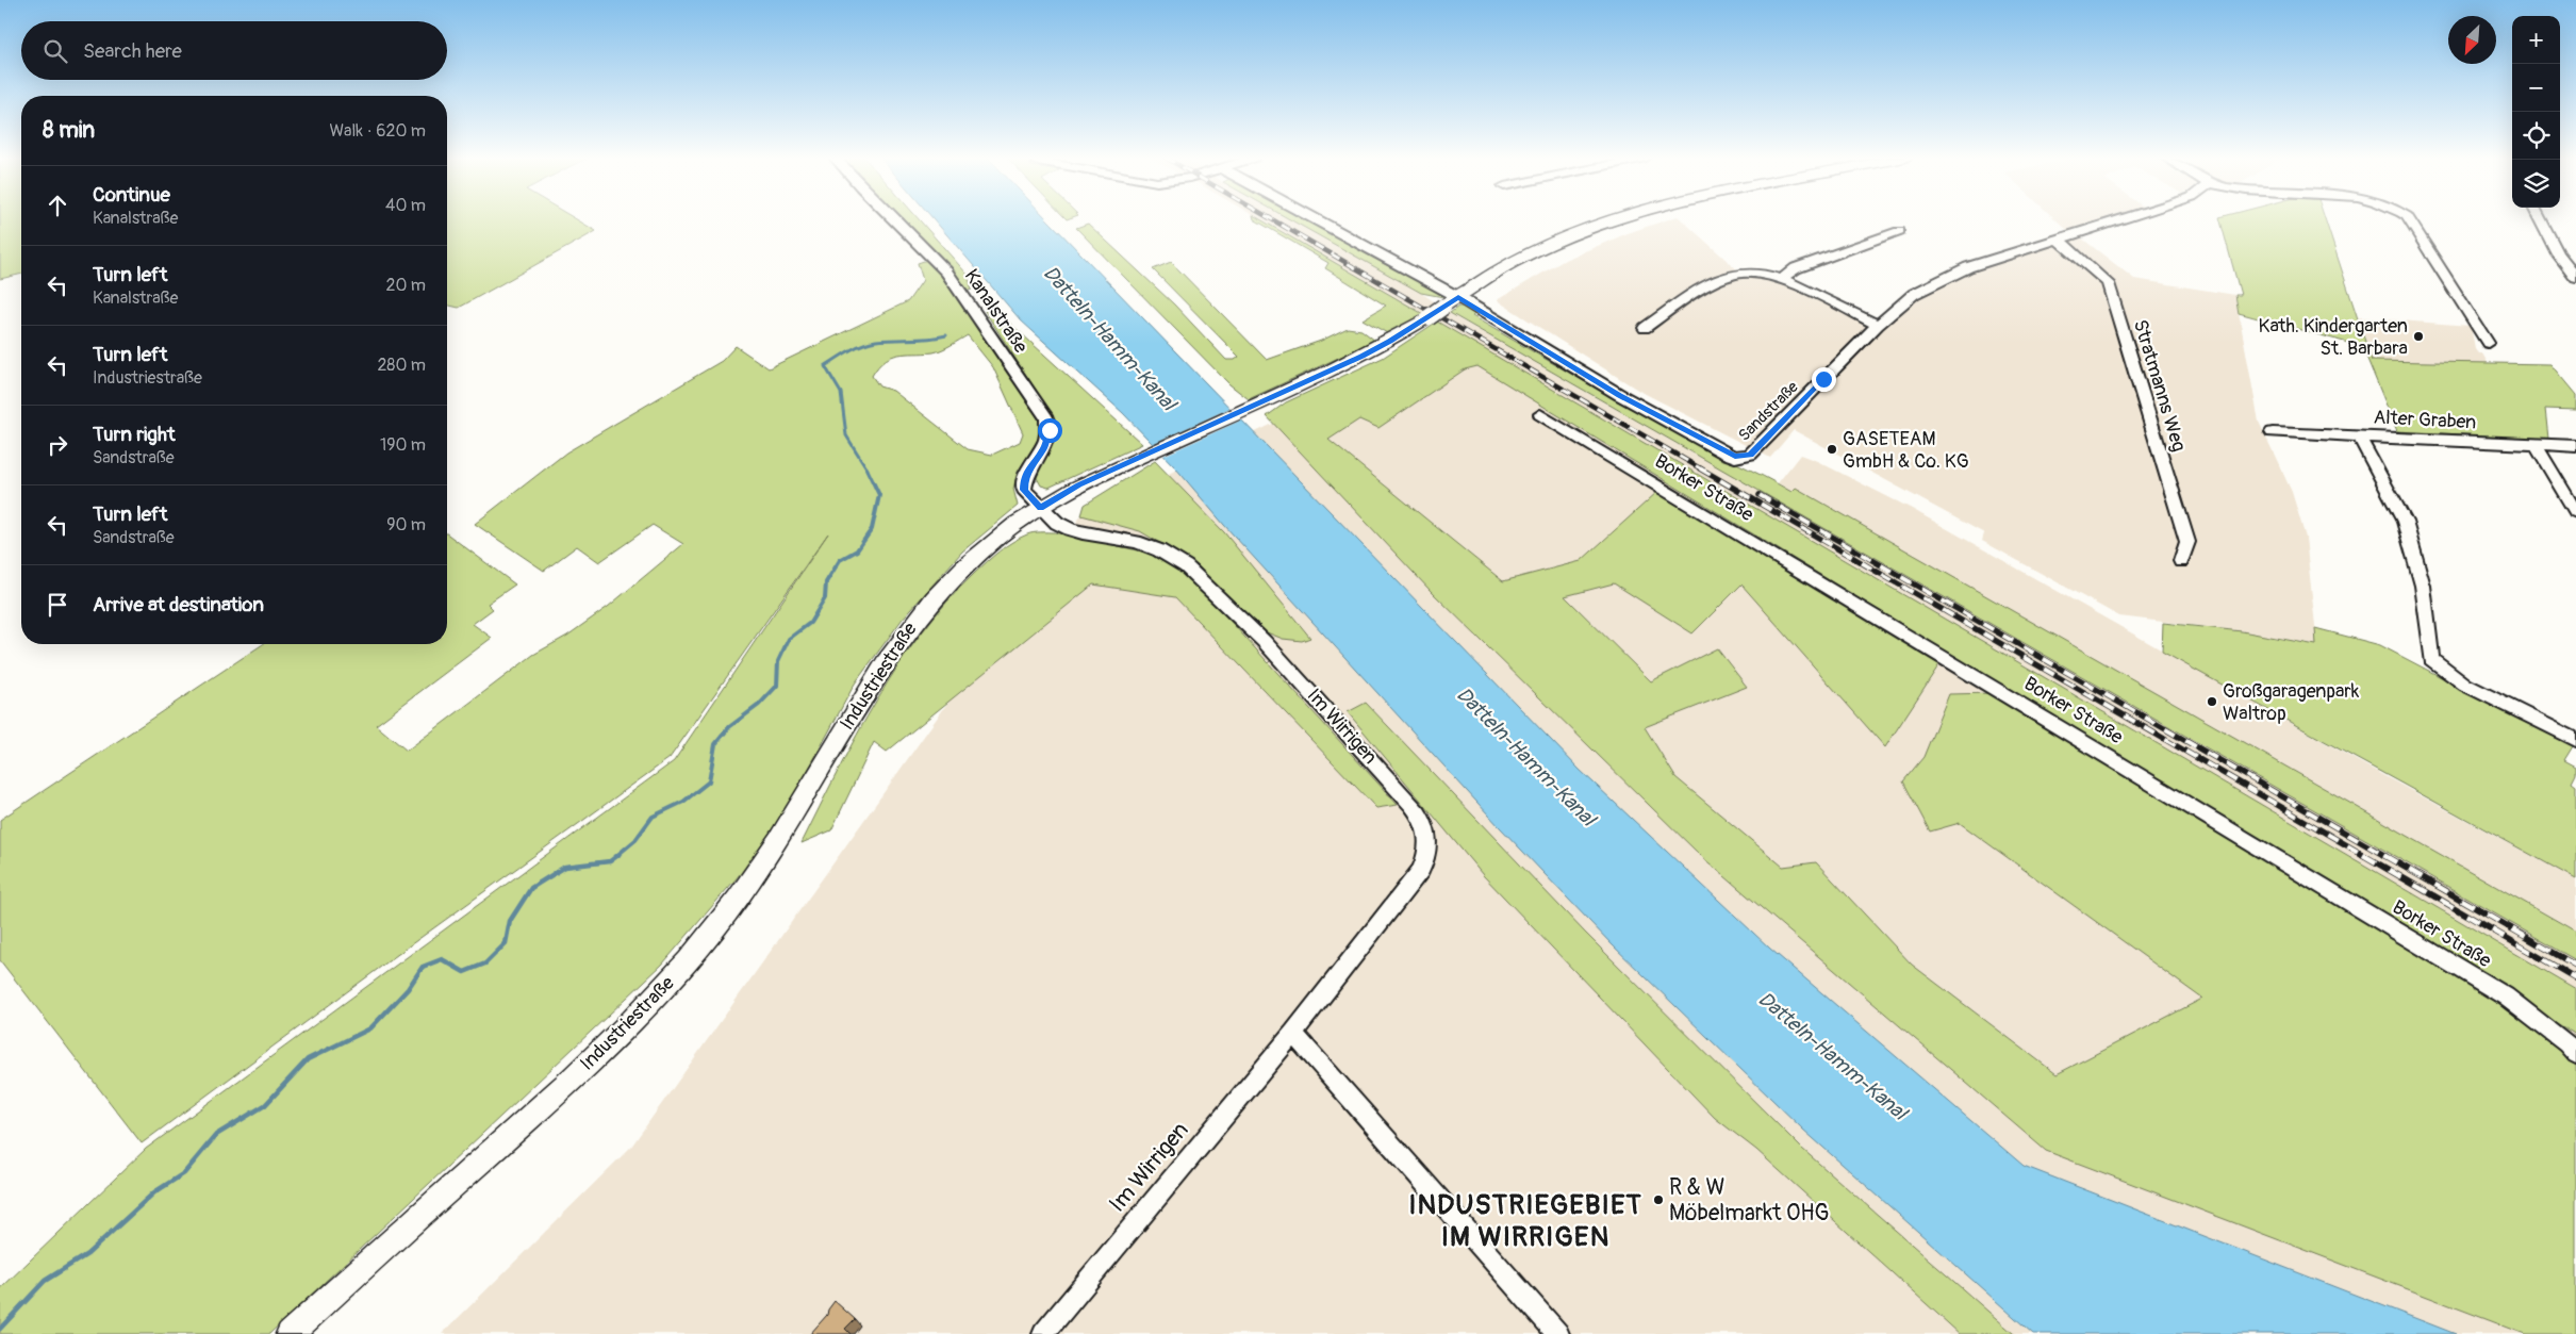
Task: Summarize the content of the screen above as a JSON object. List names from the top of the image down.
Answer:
{
  "streets": {
    "main road": ["Industriestraße"],
    "street": [
      "Kanalstraße",
      "Stratmanns Weg",
      "Sandstraße",
      "Alter Graben",
      "Borker Straße",
      "Im Wirrigen"
    ]
  },
  "crossings": [
    ["Kanalstraße", "Industriestraße"],
    ["Kanalstraße", "Im Wirrigen"],
    ["Stratmanns Weg", "Sandstraße"],
    ["Sandstraße", "Industriestraße"],
    ["Industriestraße", "Im Wirrigen"]
  ],
  "districts": ["INDUSTRIEGEBIET IM WIRRIGEN"],
  "water": ["Datteln-Hamm-Kanal"],
  "places": [
    "Kath. Kindergarten St. Barbara",
    "GASETEAM GmbH & Co. KG",
    "Großgaragenpark Waltrop",
    "R & W Möbelmarkt OHG"
  ],
  "north": "bottom left",
  "page": {
    "map_buttons": ["+", "−"],
    "search": "Search here",
    "heading": ["8 min", "Walk · 620 m"],
    "list": [
      ["Continue", "Kanalstraße", "40 m"],
      ["Turn left", "Kanalstraße", "20 m"],
      ["Turn left", "Industriestraße", "280 m"],
      ["Turn right", "Sandstraße", "190 m"],
      ["Turn left", "Sandstraße", "90 m"],
      "Arrive at destination"
    ]
  }
}
